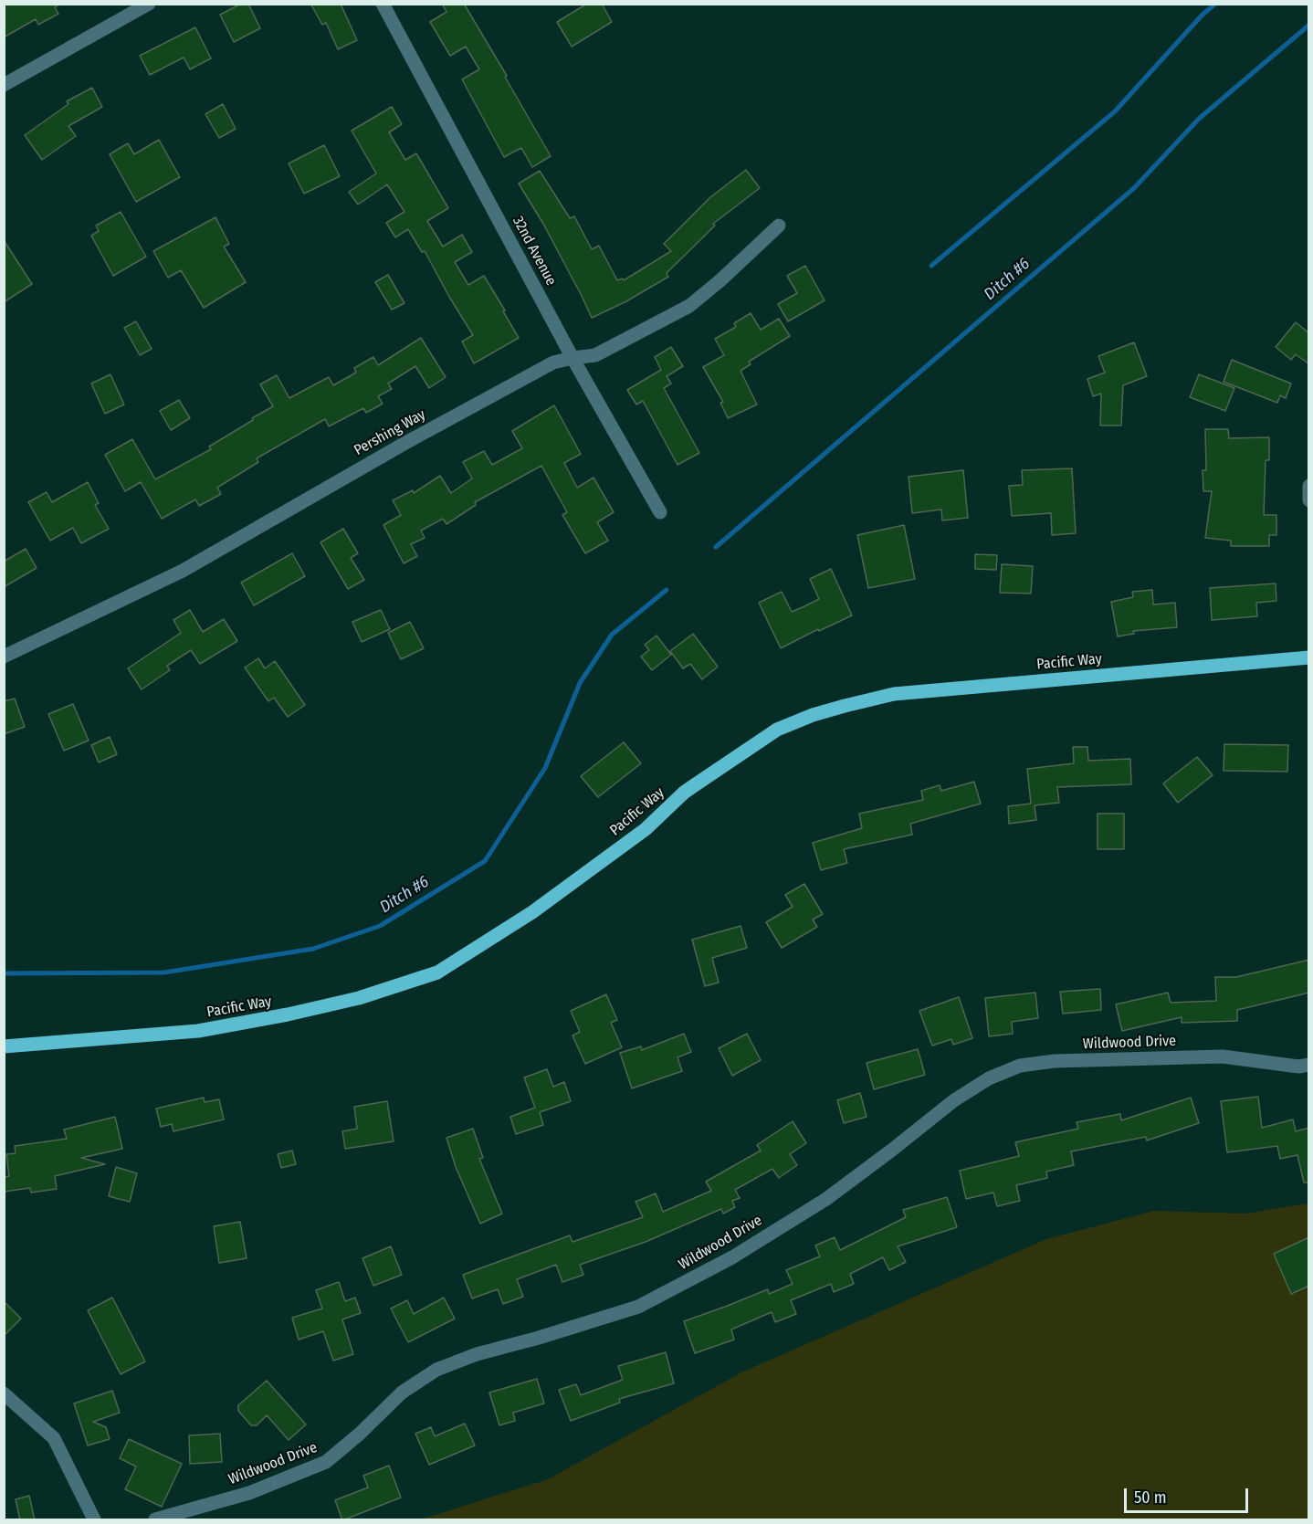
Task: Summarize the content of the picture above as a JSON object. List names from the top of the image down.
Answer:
{
  "streets": {
    "main road": ["Pacific Way"],
    "street": ["32nd Avenue", "Pershing Way", "Wildwood Drive"]
  },
  "crossings": [
    ["32nd Avenue", "Pershing Way"]
  ],
  "water": ["Ditch #6"],
  "scale_bar": "50 m"
}
